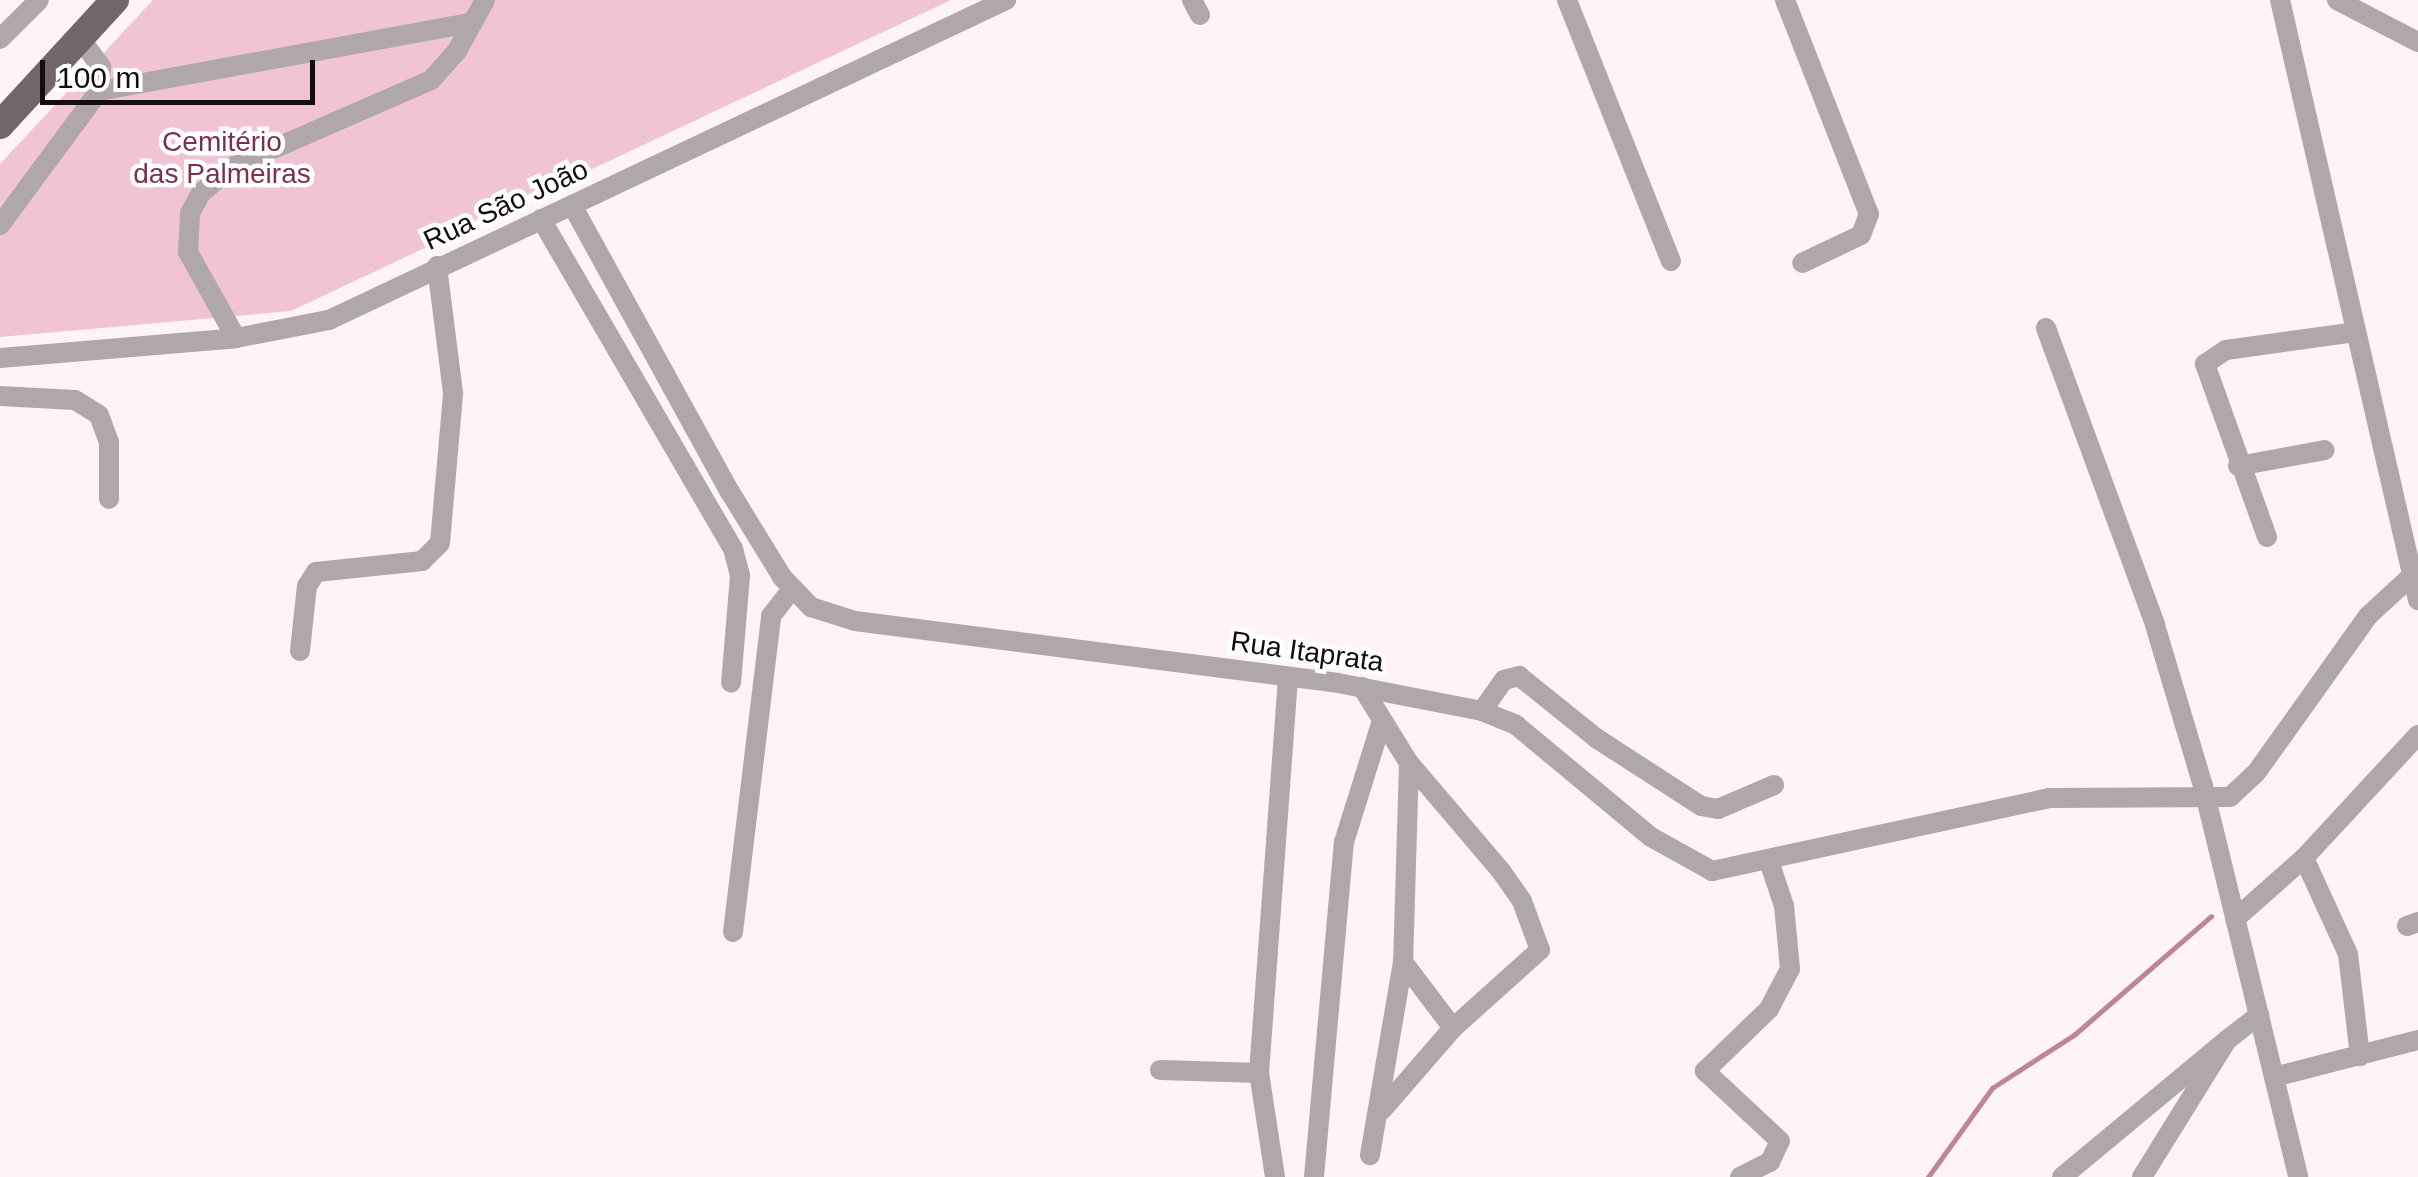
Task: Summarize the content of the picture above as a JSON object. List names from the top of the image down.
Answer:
{
  "streets": {
    "street": ["Rua São João", "Rua Itaprata"]
  },
  "crossings": [
    ["Rua São João", "Rua Itaprata"]
  ],
  "parks": ["Cemitério das Palmeiras"],
  "scale_bar": "100 m"
}
